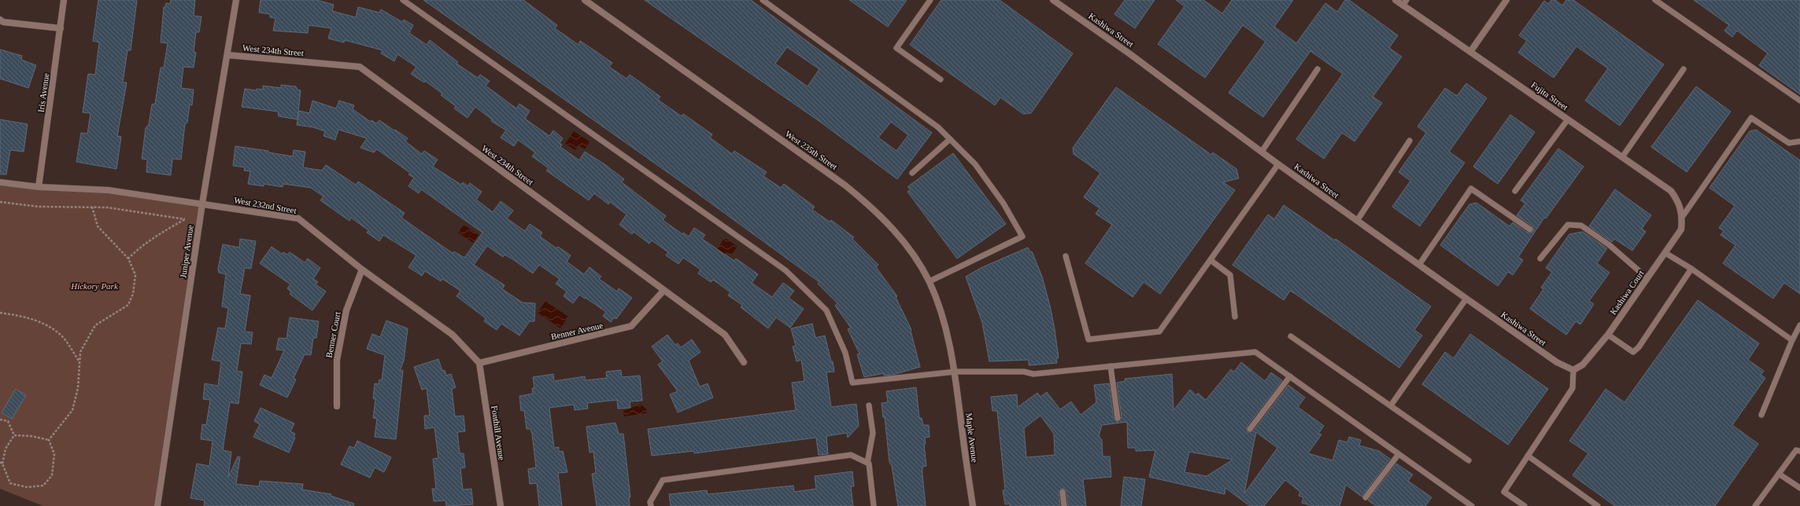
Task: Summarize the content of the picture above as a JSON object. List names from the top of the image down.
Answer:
{
  "streets": {
    "street": [
      "Kashiwa Street",
      "West 234th Street",
      "Iris Avenue",
      "Fujita Street",
      "West 235th Street",
      "West 232nd Street",
      "Juniper Avenue",
      "Kashiwa Court",
      "Benner Avenue",
      "Benner Court",
      "Fonthill Avenue",
      "Maple Avenue"
    ]
  },
  "crossings": [
    ["Kashiwa Street", "Kashiwa Court"],
    ["West 234th Street", "Juniper Avenue"],
    ["West 234th Street", "Benner Avenue"],
    ["Iris Avenue", "West 232nd Street"],
    ["Fujita Street", "Kashiwa Court"],
    ["West 235th Street", "Maple Avenue"],
    ["West 232nd Street", "Juniper Avenue"],
    ["West 232nd Street", "Benner Avenue"],
    ["West 232nd Street", "Benner Court"],
    ["West 232nd Street", "Fonthill Avenue"],
    ["Benner Avenue", "Fonthill Avenue"]
  ],
  "parks": ["Hickory Park"]
}
